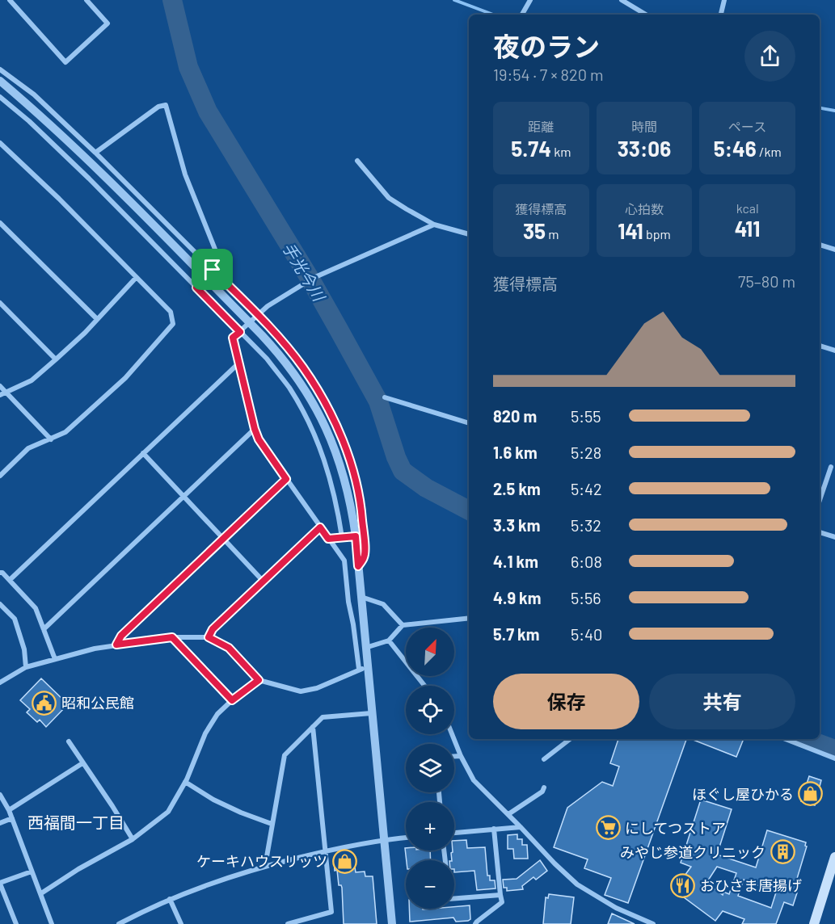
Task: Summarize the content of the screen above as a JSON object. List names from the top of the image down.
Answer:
{
  "districts": ["西福間一丁目"],
  "water": ["手光今川"],
  "places": {
    "public building": ["昭和公民館"],
    "shop": ["ほぐし屋ひかる", "ケーキハウスリッツ"],
    "supermarket": ["にしてつストア"],
    "building": ["みやじ参道クリニック"],
    "restaurant": ["おひさま唐揚げ"]
  },
  "north": "top right",
  "page": {
    "heading": ["夜のラン", "19:54 · 7 × 820 m"],
    "stats": [
      ["距離", "5.74 km"],
      ["時間", "33:06"],
      ["ペース", "5:46 /km"],
      ["獲得標高", "35 m"],
      ["心拍数", "141 bpm"],
      ["kcal", "411"]
    ],
    "chart": ["獲得標高", "75–80 m"],
    "list": [
      {
        "name": "820 m",
        "note": "5:55"
      },
      {
        "name": "1.6 km",
        "note": "5:28"
      },
      {
        "name": "2.5 km",
        "note": "5:42"
      },
      {
        "name": "3.3 km",
        "note": "5:32"
      },
      {
        "name": "4.1 km",
        "note": "6:08"
      },
      {
        "name": "4.9 km",
        "note": "5:56"
      },
      {
        "name": "5.7 km",
        "note": "5:40"
      }
    ],
    "map_buttons": ["+", "−"],
    "buttons": ["保存", "共有"]
  }
}
